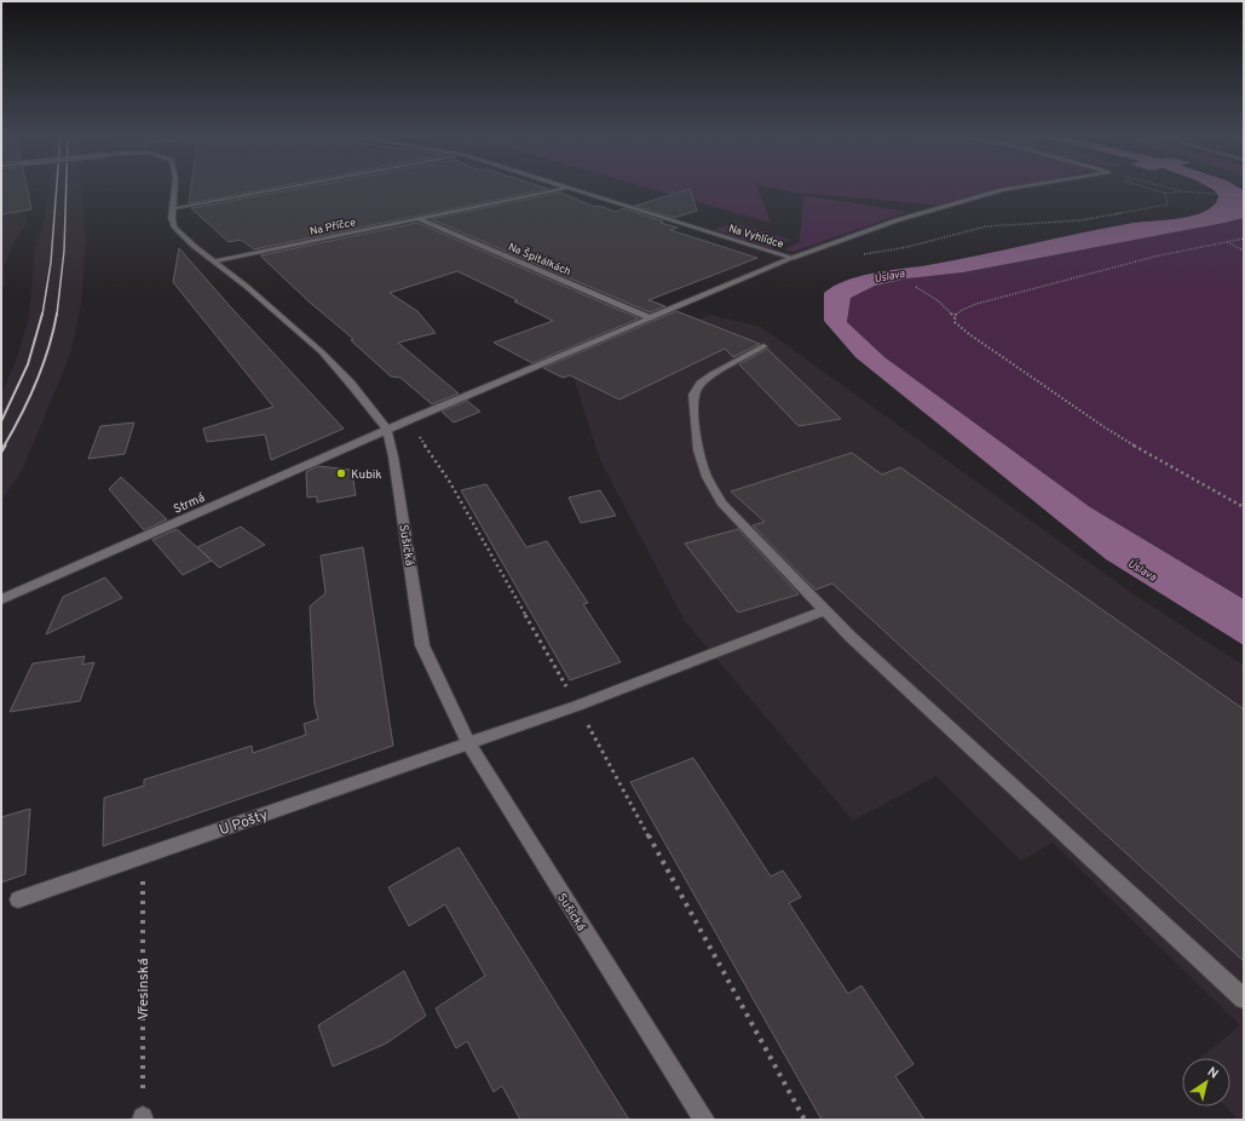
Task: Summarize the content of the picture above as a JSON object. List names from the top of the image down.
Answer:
{
  "streets": {
    "street": [
      "Na Příčce",
      "Na Vyhlídce",
      "Na Špitálkách",
      "Strmá",
      "Sušická",
      "U Pošty"
    ],
    "path": ["Vřesinská"]
  },
  "crossings": [
    ["Na Příčce", "Na Špitálkách"],
    ["Na Příčce", "Sušická"],
    ["Na Vyhlídce", "Na Špitálkách"],
    ["Na Vyhlídce", "Strmá"],
    ["Na Vyhlídce", "Sušická"],
    ["Strmá", "Sušická"],
    ["Sušická", "U Pošty"],
    ["U Pošty", "Vřesinská"]
  ],
  "water": ["Úslava"],
  "places": ["Kubik"],
  "north": "top right"
}
